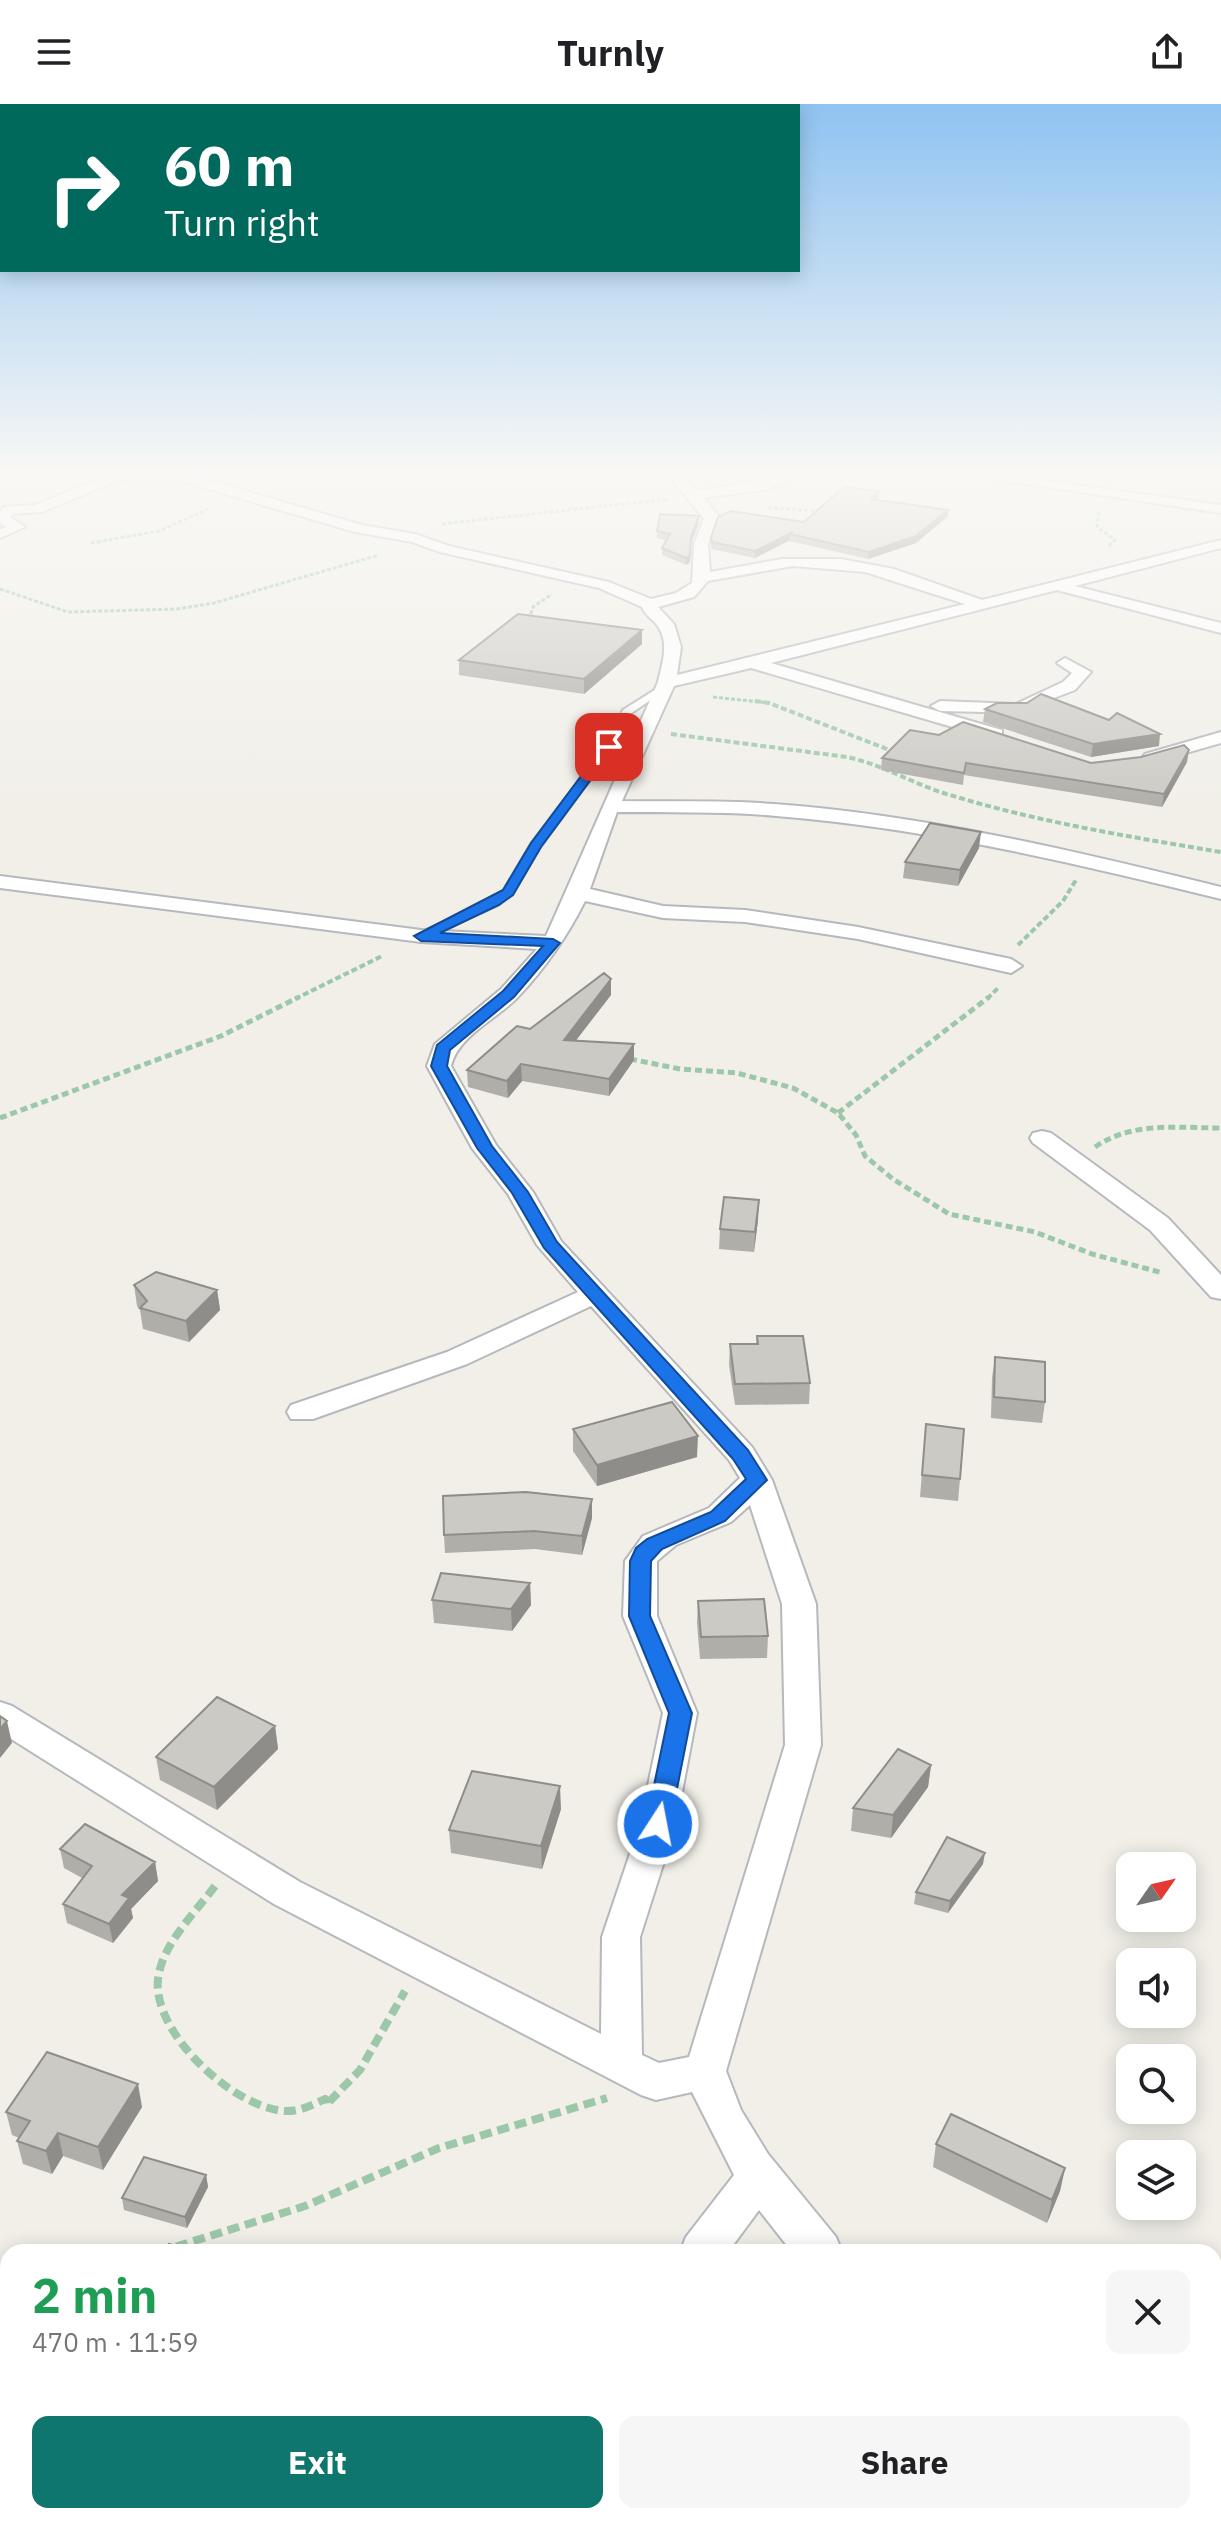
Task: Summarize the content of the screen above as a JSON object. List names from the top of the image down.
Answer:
{
  "north": "top right",
  "page": {
    "header": "Turnly",
    "turn": ["60 m", "Turn right"],
    "heading": ["2 min", "470 m · 11:59"],
    "buttons": ["Exit", "Share"]
  }
}
